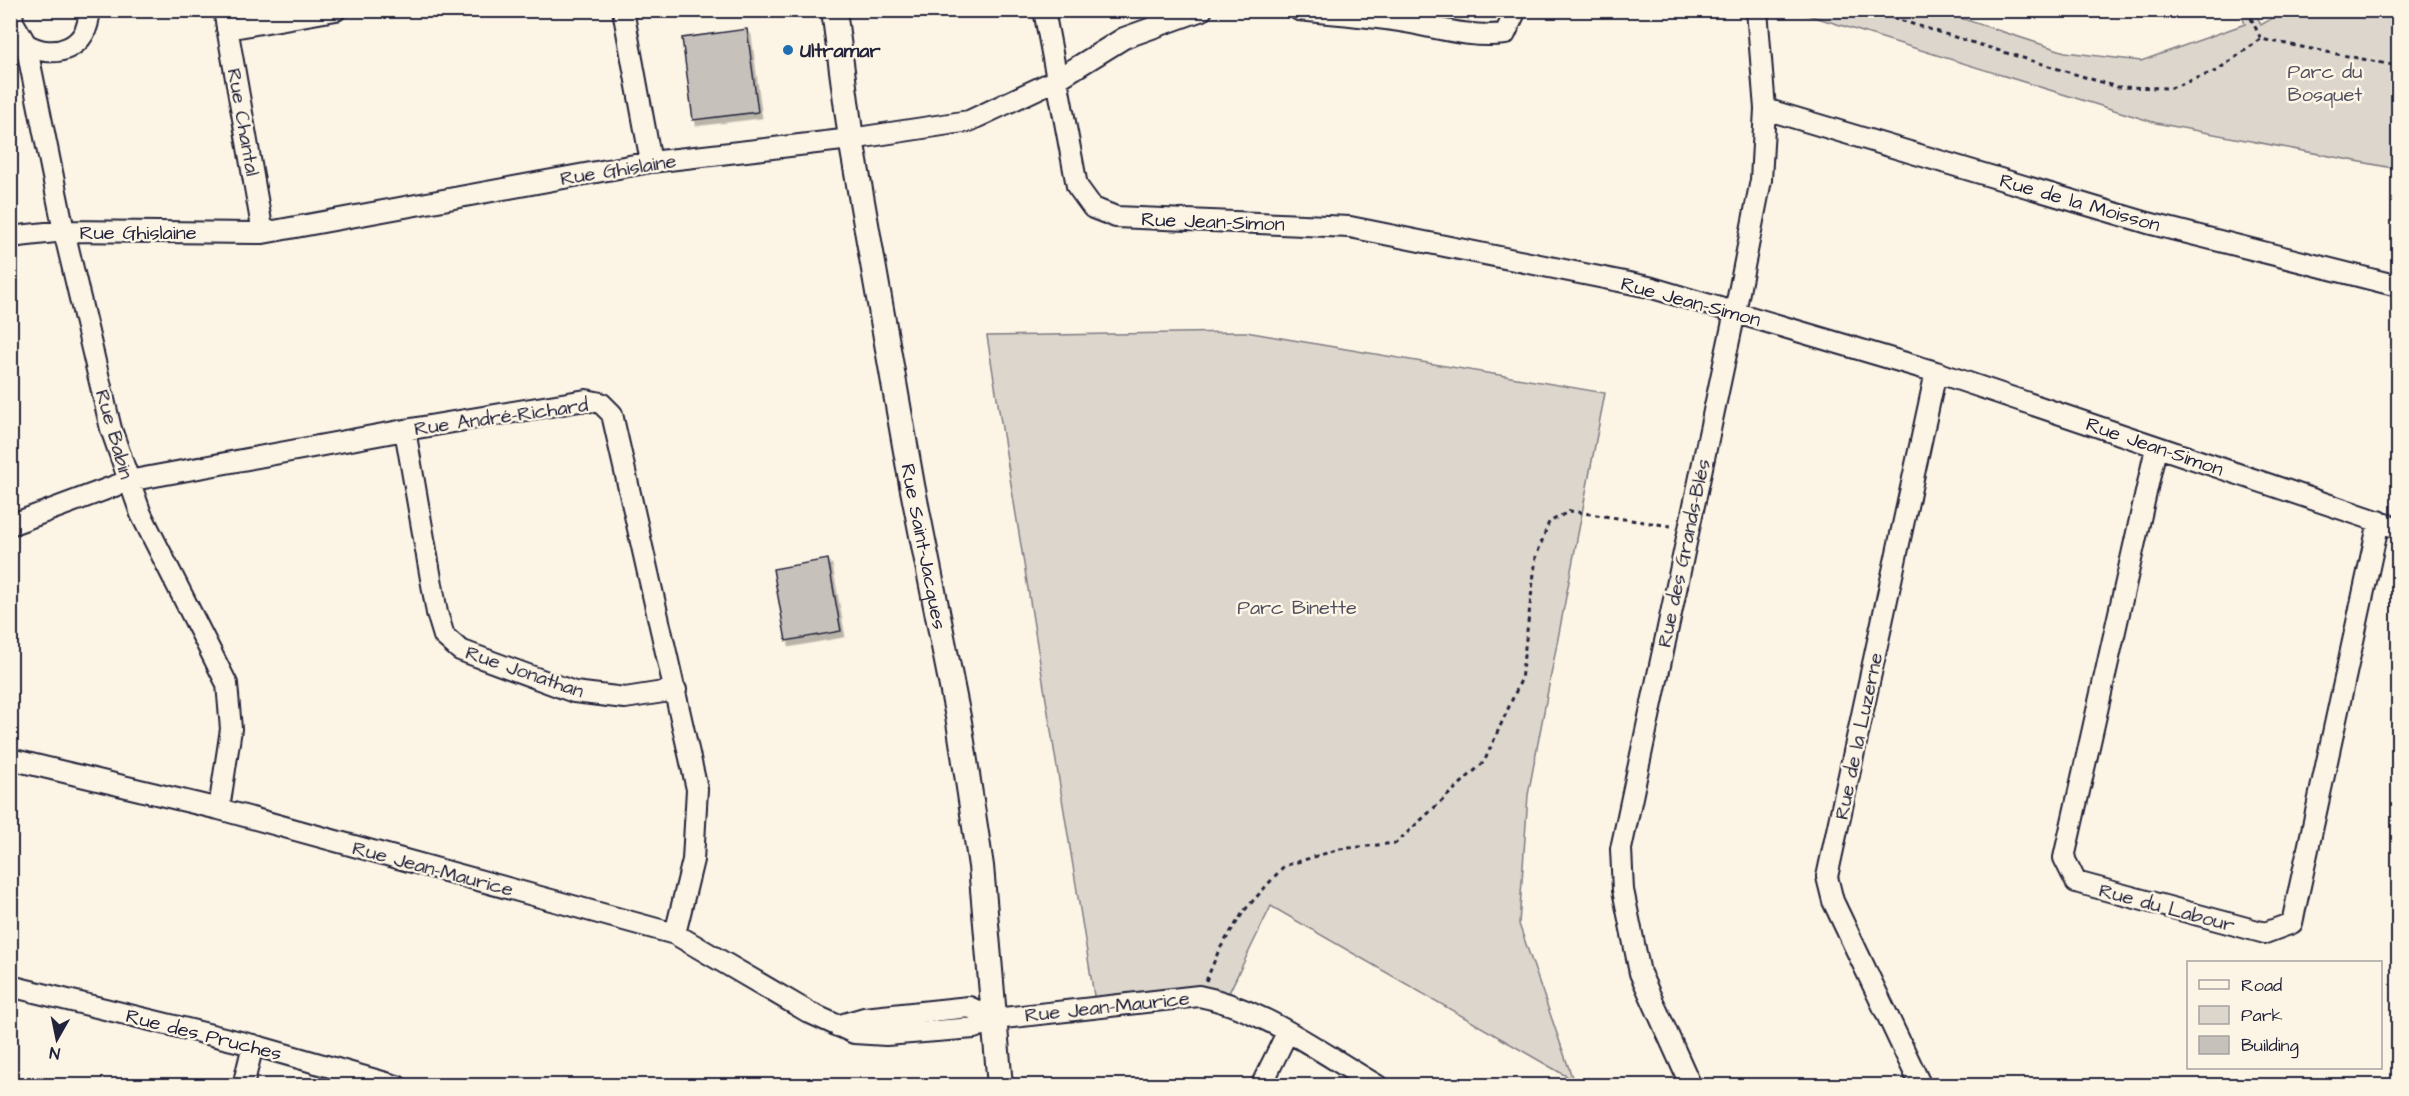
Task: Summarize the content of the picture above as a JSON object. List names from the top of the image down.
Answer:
{
  "streets": {
    "street": [
      "Rue Chantal",
      "Rue Ghislaine",
      "Rue de la Moisson",
      "Rue Jean-Simon",
      "Rue André-Richard",
      "Rue Babin",
      "Rue Saint-Jacques",
      "Rue des Grands-Blés",
      "Rue Jonathan",
      "Rue de la Luzerne",
      "Rue Jean-Maurice",
      "Rue du Labour",
      "Rue des Pruches"
    ]
  },
  "crossings": [
    ["Rue Chantal", "Rue Ghislaine"],
    ["Rue Ghislaine", "Rue Jean-Simon"],
    ["Rue Ghislaine", "Rue Babin"],
    ["Rue Ghislaine", "Rue Saint-Jacques"],
    ["Rue de la Moisson", "Rue des Grands-Blés"],
    ["Rue Jean-Simon", "Rue des Grands-Blés"],
    ["Rue Jean-Simon", "Rue de la Luzerne"],
    ["Rue Jean-Simon", "Rue du Labour"],
    ["Rue André-Richard", "Rue Babin"],
    ["Rue André-Richard", "Rue Jonathan"],
    ["Rue André-Richard", "Rue Jean-Maurice"],
    ["Rue Babin", "Rue Jean-Maurice"],
    ["Rue Saint-Jacques", "Rue Jean-Maurice"]
  ],
  "parks": ["Parc du Bosquet", "Parc Binette"],
  "places": ["Ultramar"],
  "legend": ["Road", "Park", "Building"],
  "north": "bottom"
}
